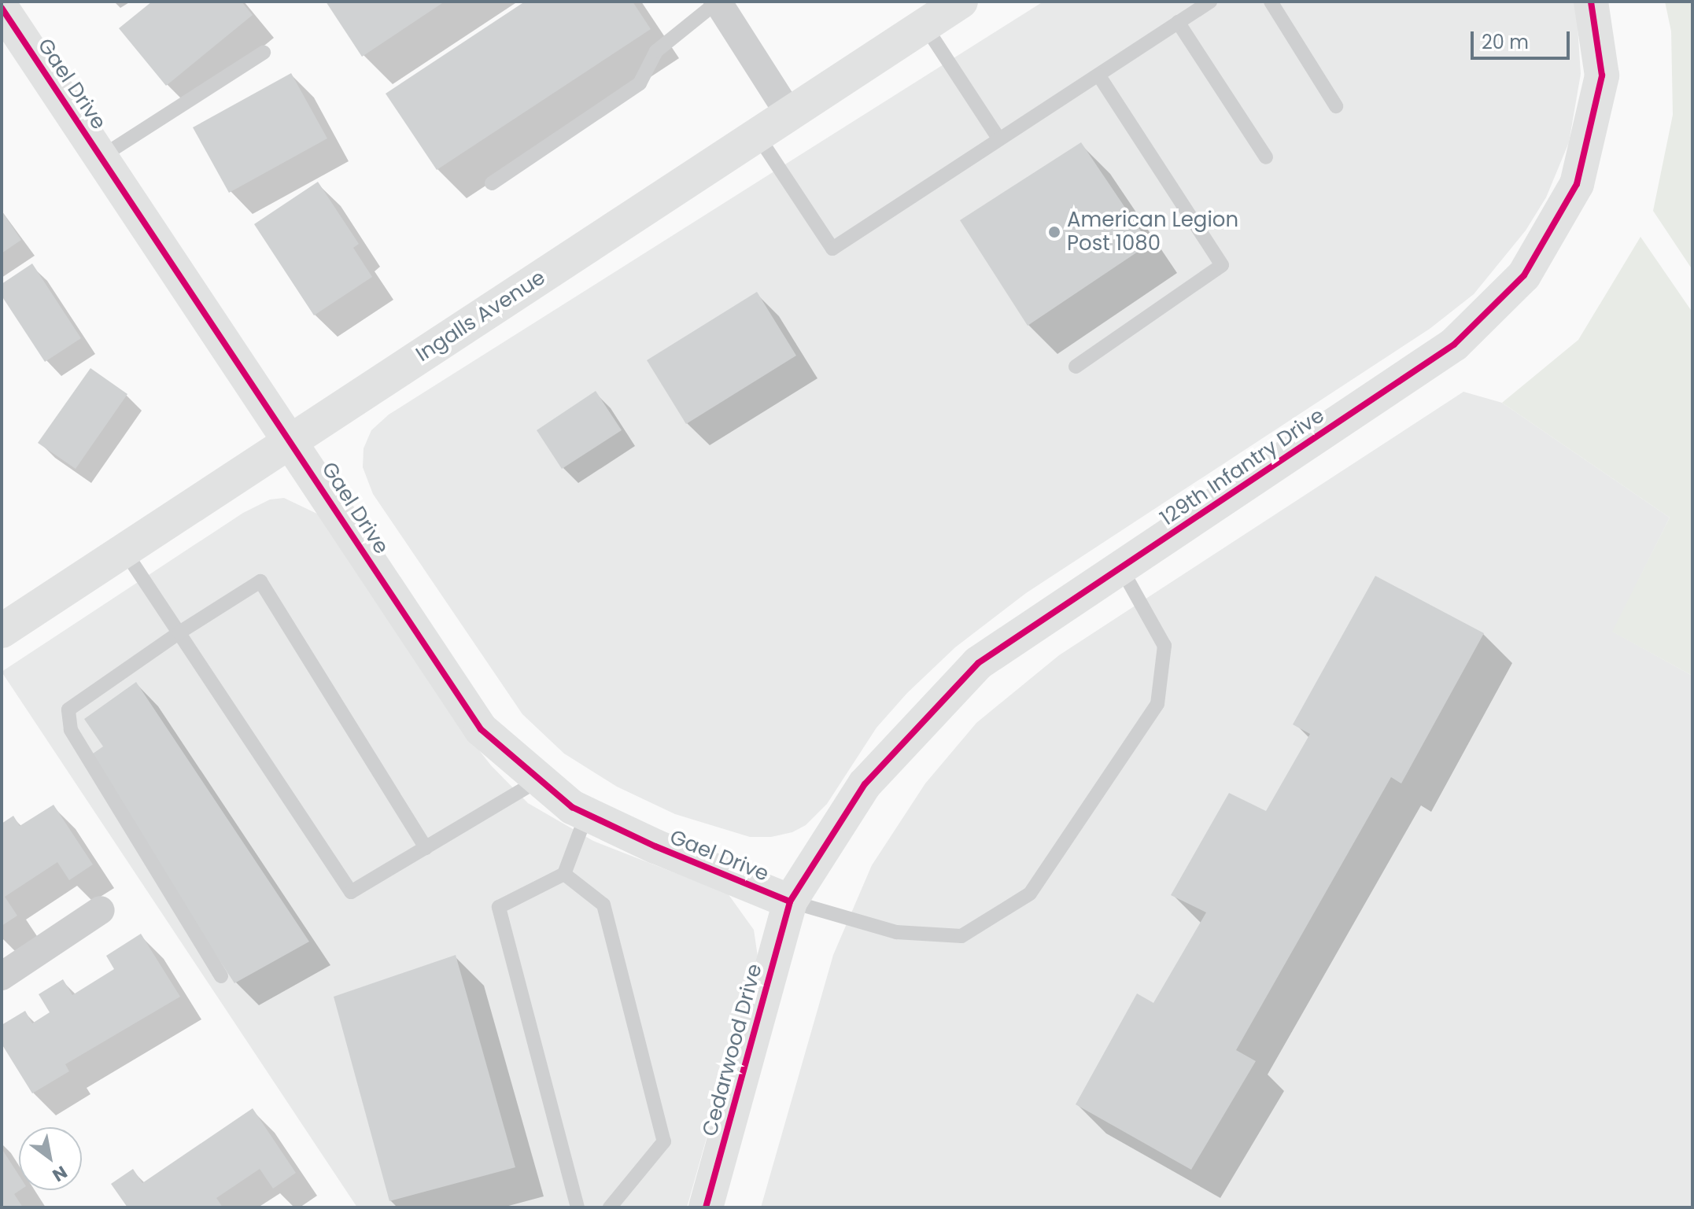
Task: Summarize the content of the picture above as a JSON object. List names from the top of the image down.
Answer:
{
  "streets": {
    "street": [
      "Gael Drive",
      "Ingalls Avenue",
      "129th Infantry Drive",
      "Cedarwood Drive"
    ]
  },
  "crossings": [
    ["Gael Drive", "Ingalls Avenue"],
    ["Gael Drive", "129th Infantry Drive"],
    ["Gael Drive", "Cedarwood Drive"],
    ["129th Infantry Drive", "Cedarwood Drive"]
  ],
  "places": ["American Legion Post 1080"],
  "scale_bar": "20 m",
  "north": "bottom right"
}
